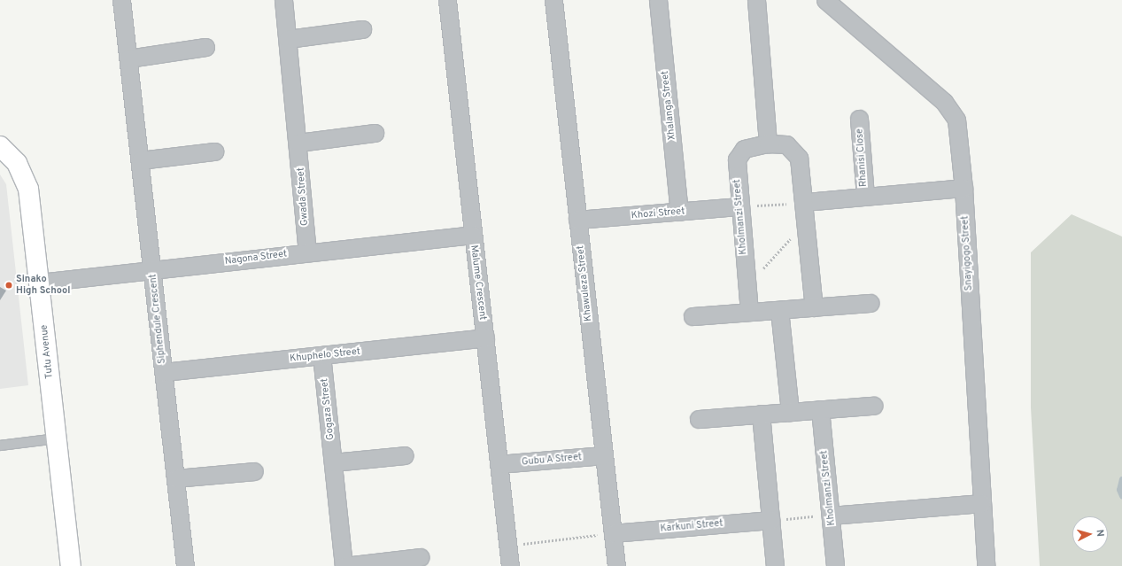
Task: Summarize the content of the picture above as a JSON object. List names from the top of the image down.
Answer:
{
  "streets": {
    "street": [
      "Xhalanga Street",
      "Rhanisi Close",
      "Gwada Street",
      "Khozi Street",
      "Kholmanzi Street",
      "Snayigogo Street",
      "Nagona Street",
      "Malume Crescent",
      "Khawuleza Street",
      "Siphendule Crescent",
      "Tutu Avenue",
      "Khuphelo Street",
      "Gogaza Street",
      "Gubu A Street",
      "Karkuni Street"
    ]
  },
  "crossings": [
    ["Xhalanga Street", "Khozi Street"],
    ["Gwada Street", "Nagona Street"],
    ["Khozi Street", "Kholmanzi Street"],
    ["Khozi Street", "Khawuleza Street"],
    ["Nagona Street", "Malume Crescent"],
    ["Nagona Street", "Siphendule Crescent"],
    ["Nagona Street", "Tutu Avenue"],
    ["Malume Crescent", "Khuphelo Street"],
    ["Malume Crescent", "Gubu A Street"],
    ["Khawuleza Street", "Gubu A Street"],
    ["Khawuleza Street", "Karkuni Street"],
    ["Siphendule Crescent", "Khuphelo Street"],
    ["Khuphelo Street", "Gogaza Street"]
  ],
  "places": ["Sinako High School"],
  "north": "right"
}
